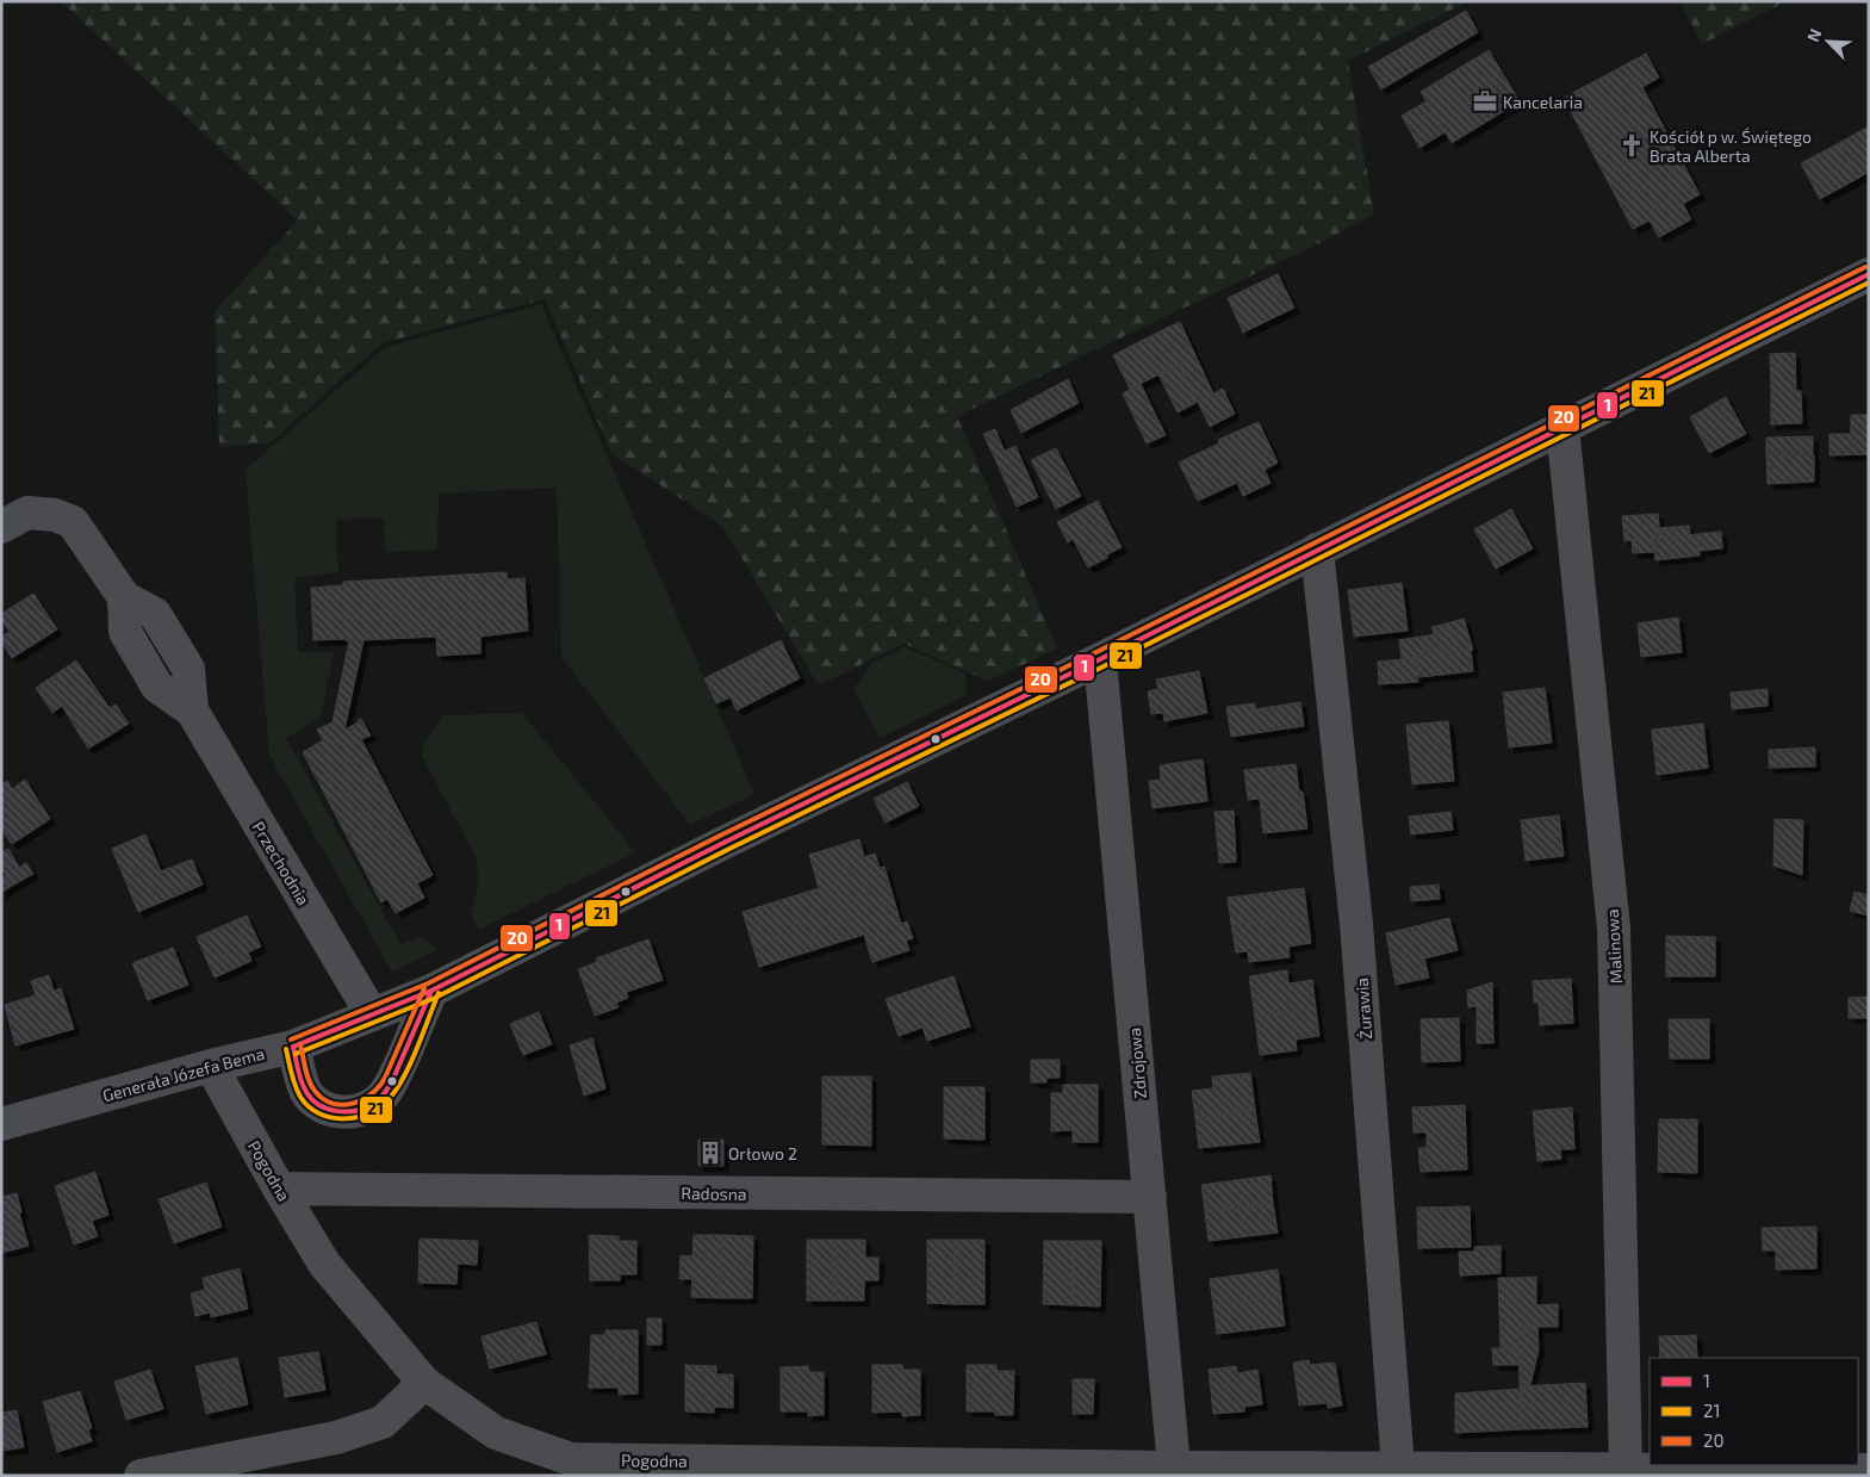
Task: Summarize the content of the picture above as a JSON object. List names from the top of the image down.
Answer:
{
  "streets": {
    "street": [
      "Przechodnia",
      "Malinowa",
      "Żurawia",
      "Zdrojowa",
      "Generała Józefa Bema",
      "Pogodna",
      "Radosna"
    ]
  },
  "crossings": [
    ["Przechodnia", "Generała Józefa Bema"],
    ["Malinowa", "Generała Józefa Bema"],
    ["Malinowa", "Pogodna"],
    ["Żurawia", "Generała Józefa Bema"],
    ["Żurawia", "Pogodna"],
    ["Zdrojowa", "Generała Józefa Bema"],
    ["Zdrojowa", "Pogodna"],
    ["Zdrojowa", "Radosna"],
    ["Generała Józefa Bema", "Pogodna"],
    ["Pogodna", "Radosna"]
  ],
  "places": {
    "office": ["Kancelaria"],
    "church": ["Kościół p w. Świętego Brata Alberta"],
    "building": ["Orłowo 2"]
  },
  "lines": ["transit line 20", "transit line 1", "transit line 21"],
  "legend": ["1", "21", "20"],
  "north": "top left"
}
